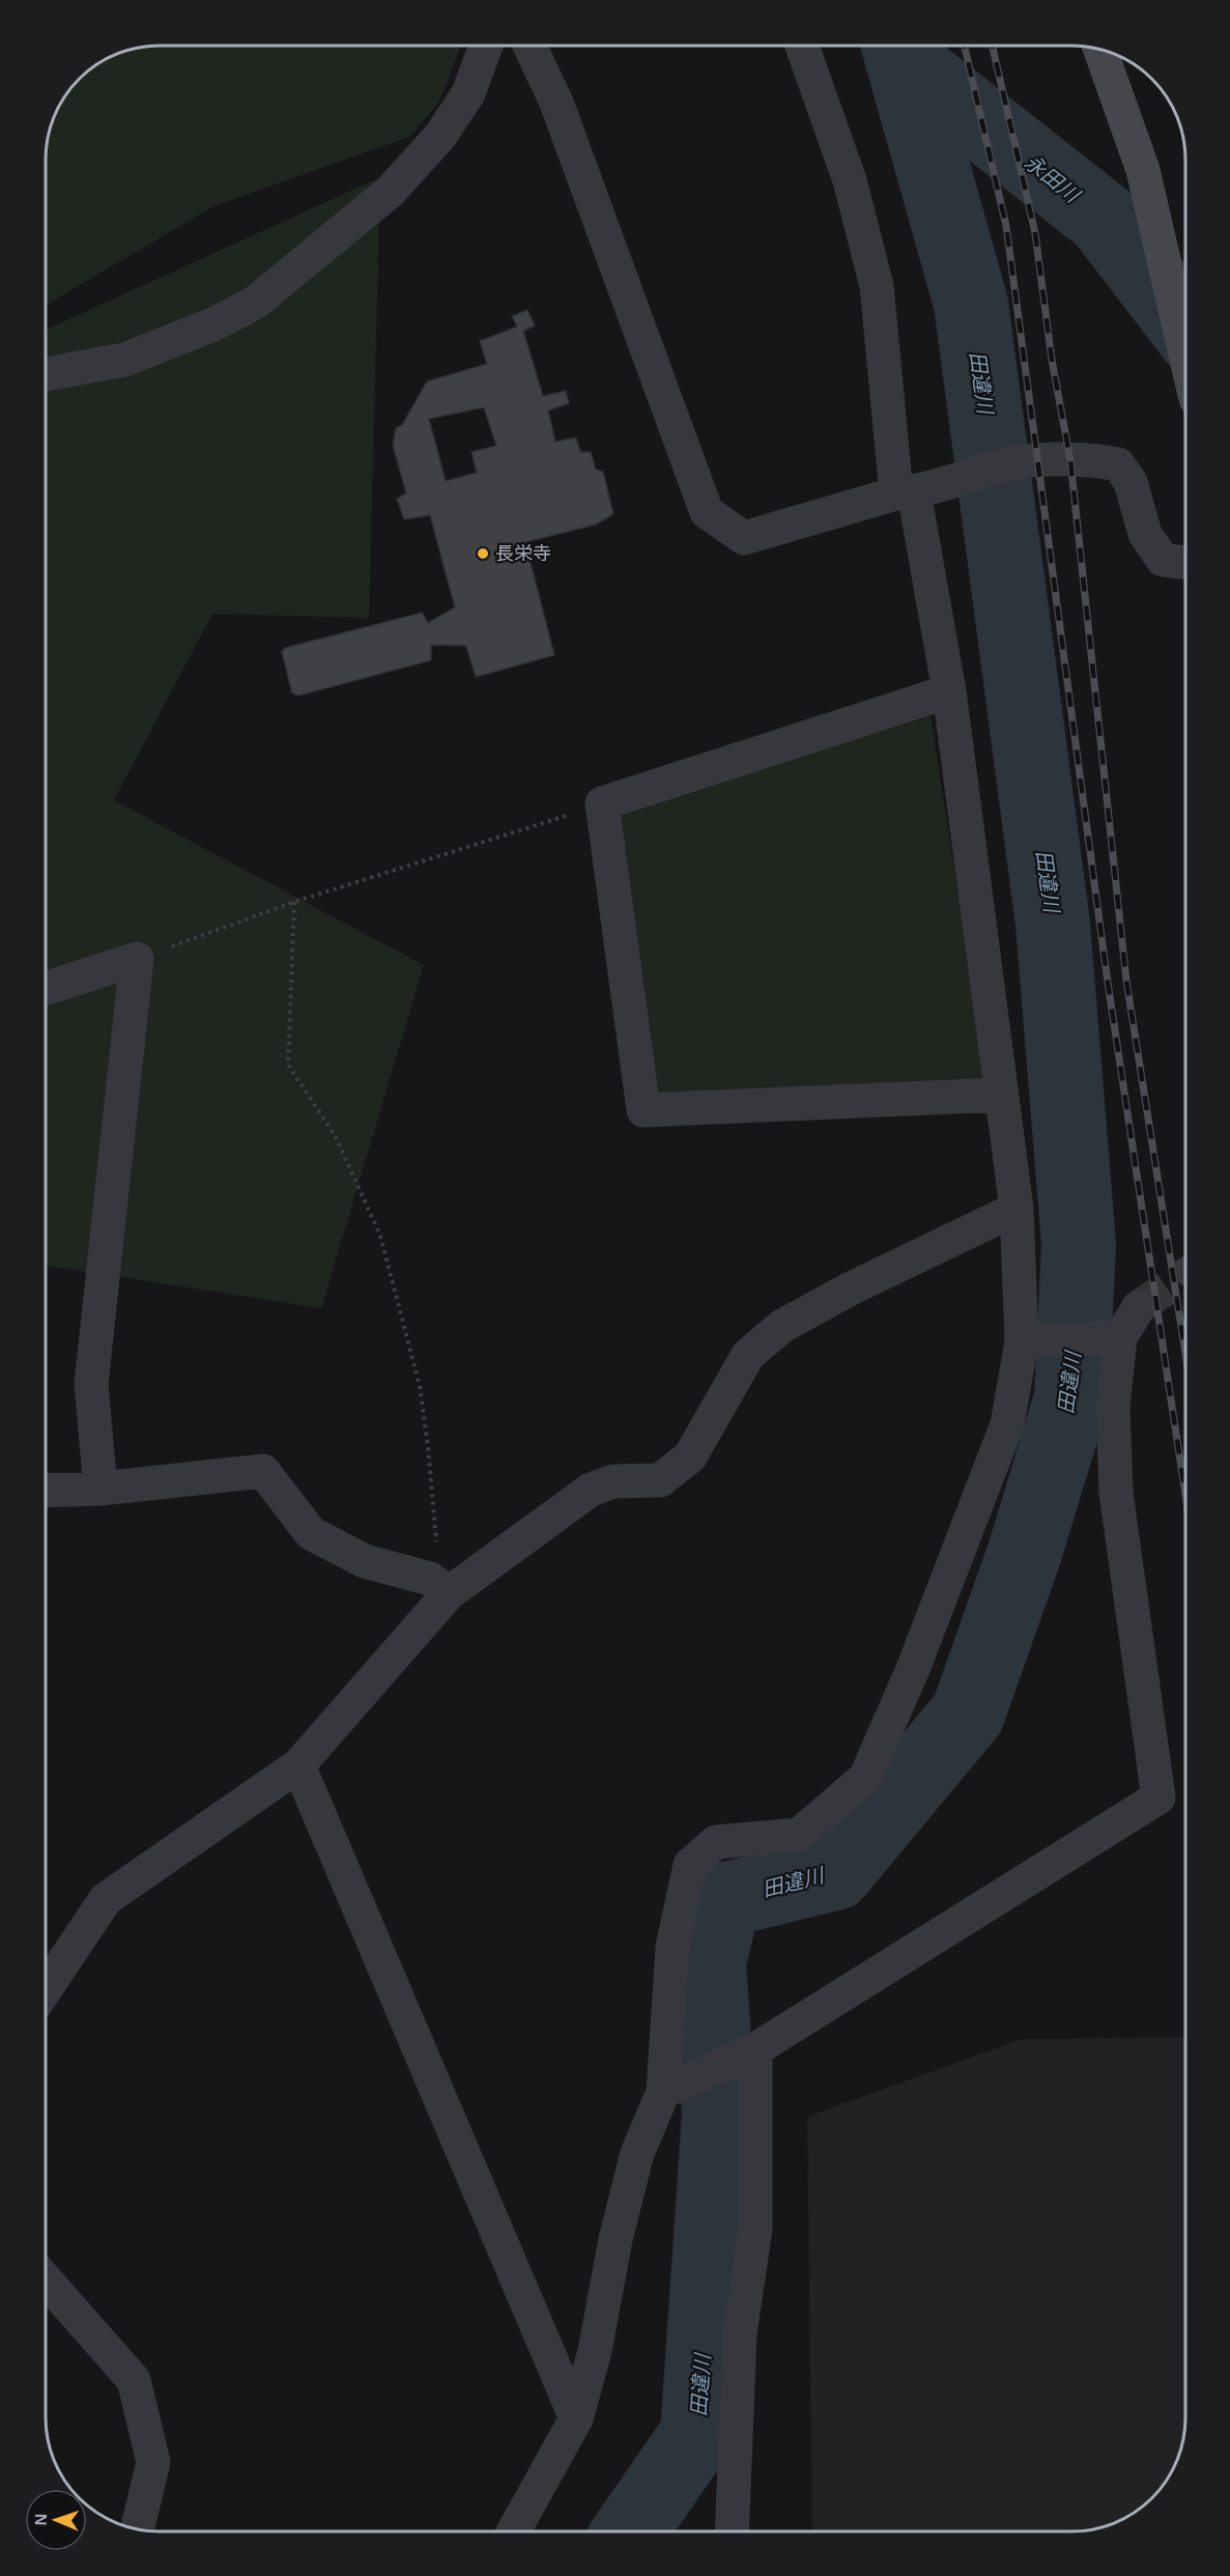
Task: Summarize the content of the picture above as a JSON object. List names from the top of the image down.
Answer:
{
  "water": ["永田川", "田違川"],
  "places": ["長栄寺"],
  "north": "left"
}
